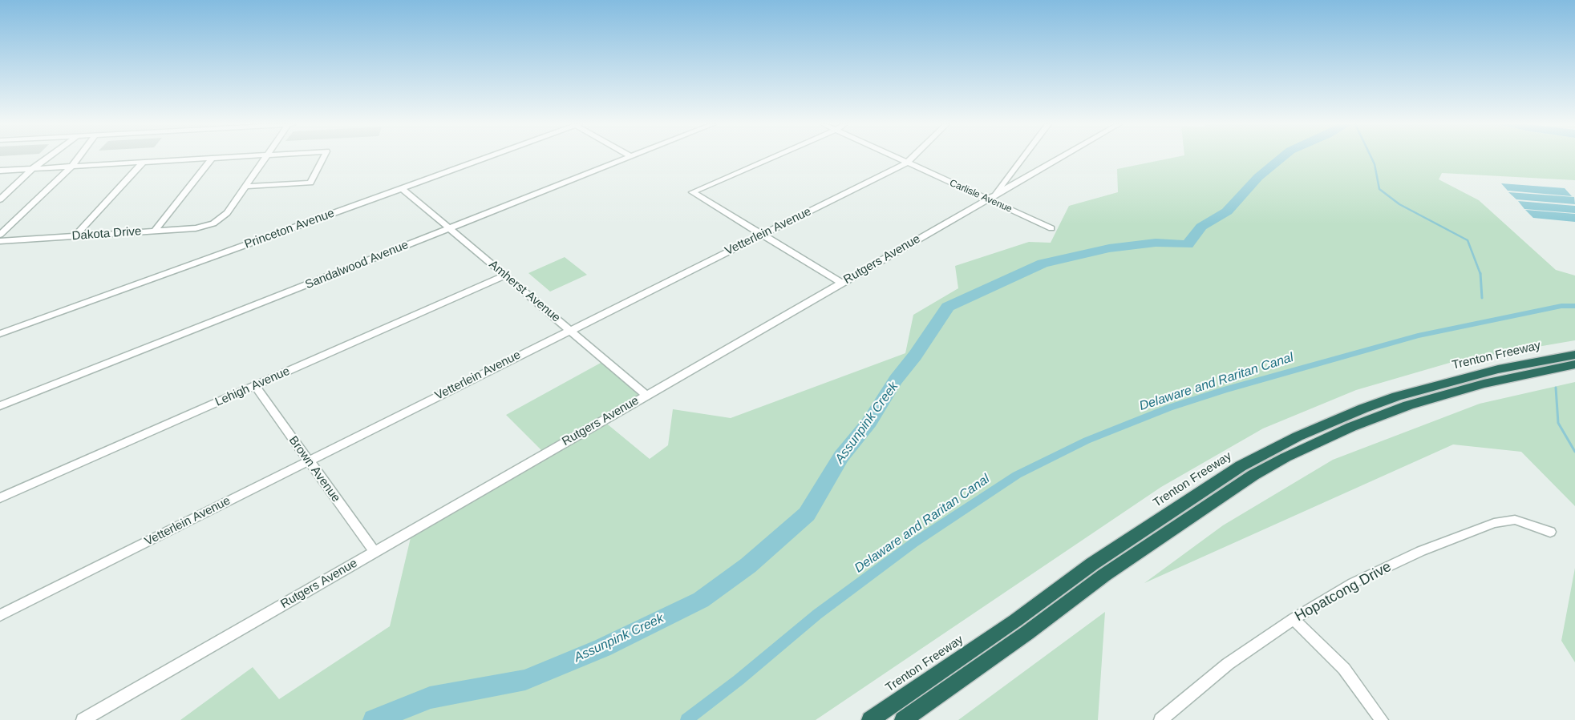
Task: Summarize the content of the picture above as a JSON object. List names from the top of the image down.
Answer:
{
  "streets": {
    "highway": ["Trenton Freeway"],
    "street": [
      "Carlisle Avenue",
      "Princeton Avenue",
      "Vetterlein Avenue",
      "Dakota Drive",
      "Rutgers Avenue",
      "Sandalwood Avenue",
      "Amherst Avenue",
      "Lehigh Avenue",
      "Brown Avenue",
      "Hopatcong Drive"
    ]
  },
  "crossings": [
    ["Carlisle Avenue", "Vetterlein Avenue"],
    ["Carlisle Avenue", "Rutgers Avenue"],
    ["Princeton Avenue", "Amherst Avenue"],
    ["Vetterlein Avenue", "Amherst Avenue"],
    ["Vetterlein Avenue", "Brown Avenue"],
    ["Rutgers Avenue", "Amherst Avenue"],
    ["Rutgers Avenue", "Brown Avenue"],
    ["Sandalwood Avenue", "Amherst Avenue"],
    ["Amherst Avenue", "Lehigh Avenue"],
    ["Lehigh Avenue", "Brown Avenue"]
  ],
  "water": ["Delaware and Raritan Canal", "Assunpink Creek"]
}
